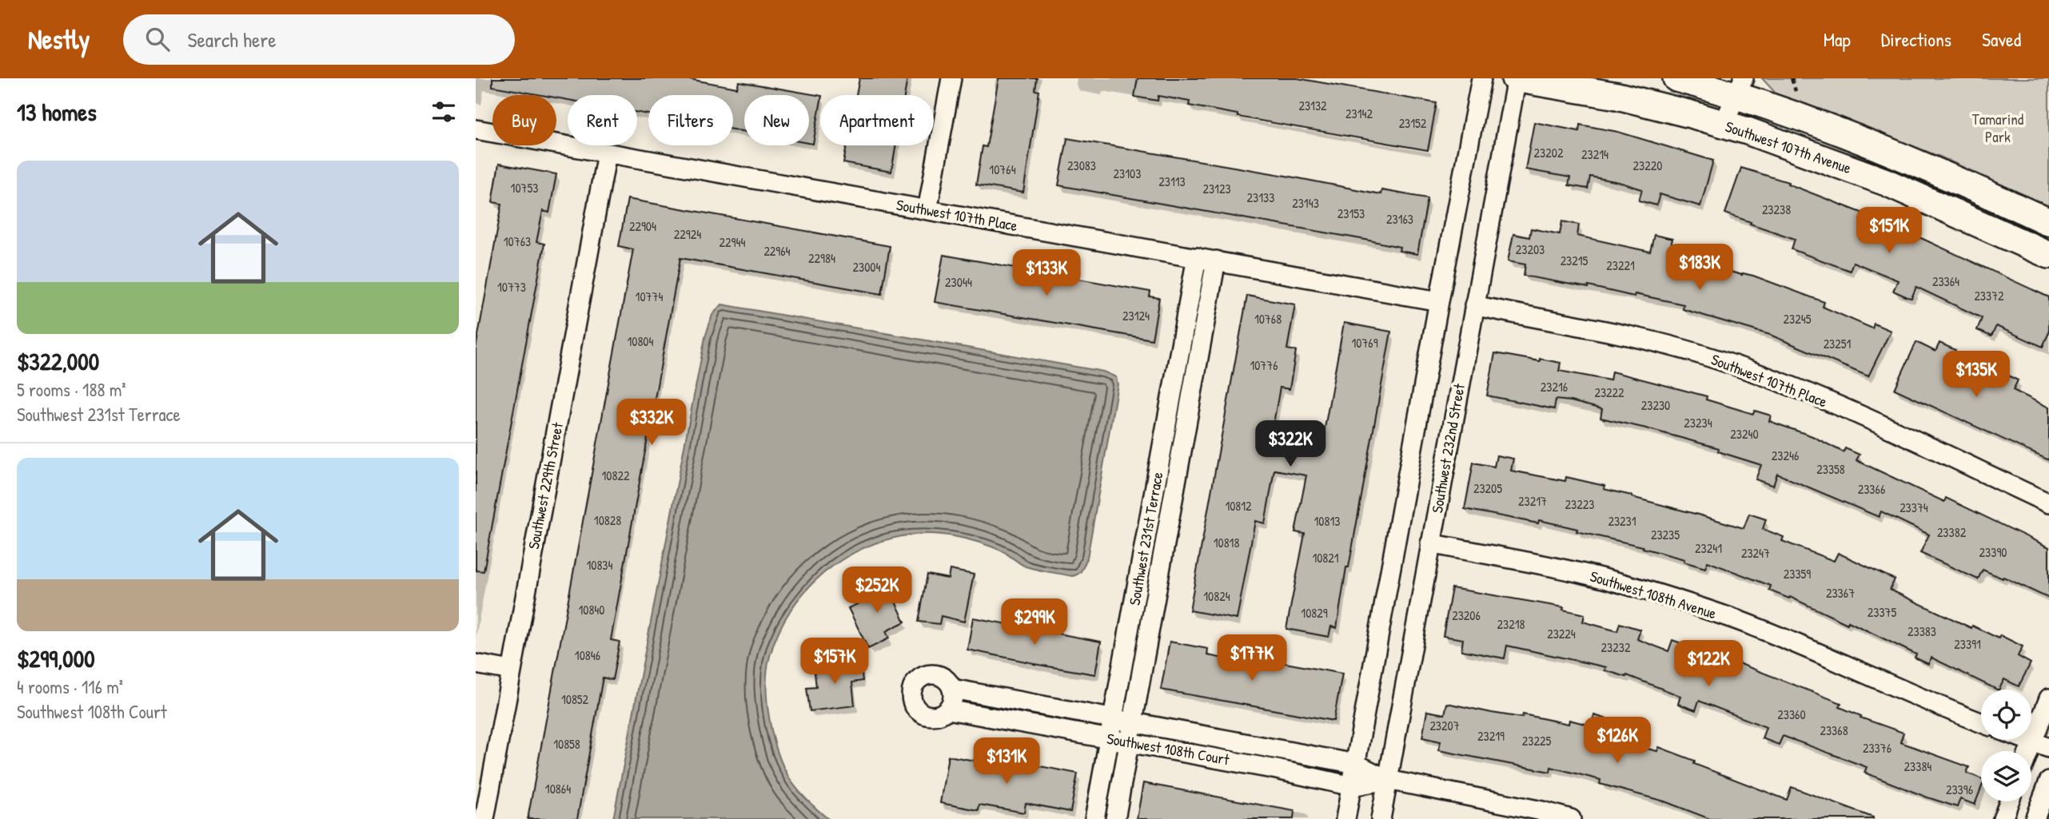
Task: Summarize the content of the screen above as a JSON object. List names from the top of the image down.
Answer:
{
  "streets": {
    "street": [
      "Southwest 107th Avenue",
      "Southwest 107th Place",
      "Southwest 232nd Street",
      "Southwest 229th Street",
      "Southwest 231st Terrace",
      "Southwest 108th Avenue",
      "Southwest 108th Court"
    ]
  },
  "crossings": [
    ["Southwest 107th Avenue", "Southwest 232nd Street"],
    ["Southwest 107th Place", "Southwest 232nd Street"],
    ["Southwest 107th Place", "Southwest 229th Street"],
    ["Southwest 107th Place", "Southwest 231st Terrace"],
    ["Southwest 232nd Street", "Southwest 108th Avenue"],
    ["Southwest 232nd Street", "Southwest 108th Court"],
    ["Southwest 231st Terrace", "Southwest 108th Court"]
  ],
  "parks": ["Tamarind Park"],
  "house_numbers": [
    "23132",
    "23142",
    "23152",
    "23202",
    "23214",
    "23083",
    "23220",
    "10764",
    "23103",
    "23113",
    "10753",
    "23123",
    "23133",
    "23143",
    "23238",
    "23153",
    "23163",
    "22904",
    "22924",
    "10763",
    "22944",
    "23203",
    "22964",
    "22984",
    "23215",
    "23221",
    "23004",
    "23364",
    "23044",
    "10773",
    "23372",
    "10774",
    "23124",
    "10768",
    "23245",
    "10804",
    "10769",
    "23251",
    "10776",
    "23216",
    "23222",
    "23230",
    "23234",
    "23240",
    "23246",
    "23358",
    "10822",
    "23205",
    "23366",
    "23217",
    "23223",
    "10812",
    "23374",
    "10828",
    "10813",
    "23231",
    "23382",
    "23235",
    "10818",
    "23241",
    "23390",
    "23247",
    "10821",
    "10834",
    "23359",
    "23367",
    "10824",
    "10840",
    "23375",
    "10829",
    "23206",
    "23218",
    "23383",
    "23224",
    "23391",
    "23232",
    "10846",
    "10852",
    "23360",
    "23207",
    "23368",
    "23219",
    "23225",
    "10858",
    "23376",
    "23384",
    "10864",
    "23396"
  ],
  "page": {
    "header": "Nestly",
    "search": "Search here",
    "nav": ["Map", "Directions", "Saved"],
    "heading": "13 homes",
    "chip": [
      "Buy",
      "Rent",
      "Filters",
      "New",
      "Apartment"
    ],
    "list": [
      {
        "name": "$322,000",
        "note": "5 rooms · 188 m² · Southwest 231st Terrace"
      },
      {
        "name": "$299,000",
        "note": "4 rooms · 116 m² · Southwest 108th Court"
      }
    ],
    "price": [
      "$151K",
      "$183K",
      "$133K",
      "$135K",
      "$332K",
      "$322K",
      "$252K",
      "$299K",
      "$177K",
      "$157K",
      "$122K",
      "$126K",
      "$131K"
    ]
  }
}
